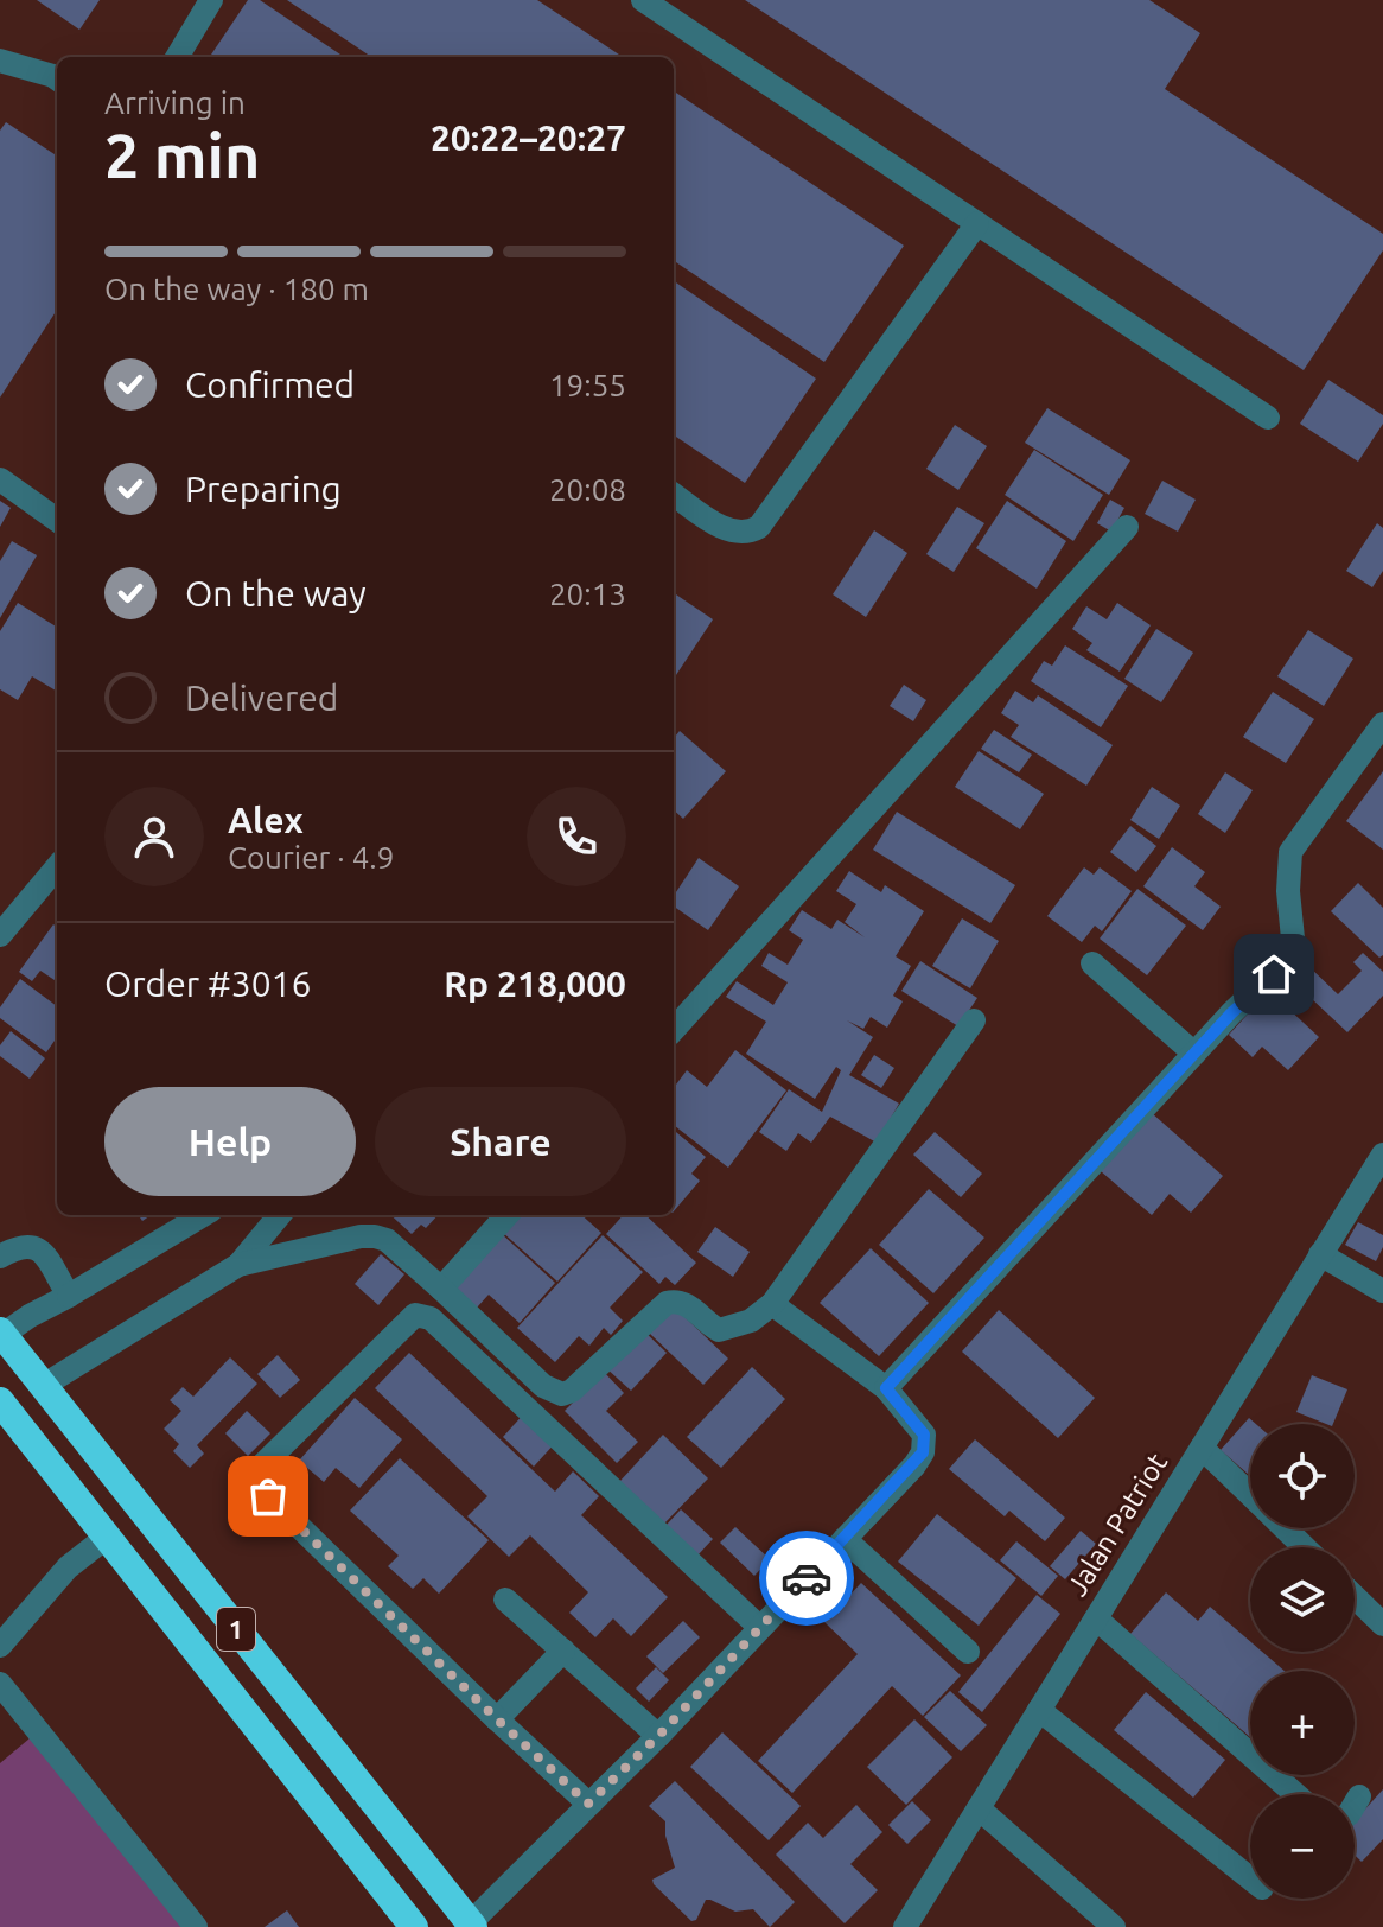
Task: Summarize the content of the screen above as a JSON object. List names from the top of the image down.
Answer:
{
  "streets": {
    "highway": ["1"],
    "street": ["Jalan Patriot"]
  },
  "page": {
    "heading": ["2 min", "Arriving in", "20:22–20:27"],
    "panel": [
      "Alex",
      "Courier · 4.9",
      "Order #3016",
      "Rp 218,000"
    ],
    "bar": "On the way · 180 m",
    "list": [
      ["Confirmed", "19:55"],
      ["Preparing", "20:08"],
      ["On the way", "20:13"],
      "Delivered"
    ],
    "buttons": ["Help", "Share"],
    "map_buttons": ["+", "−"]
  }
}
